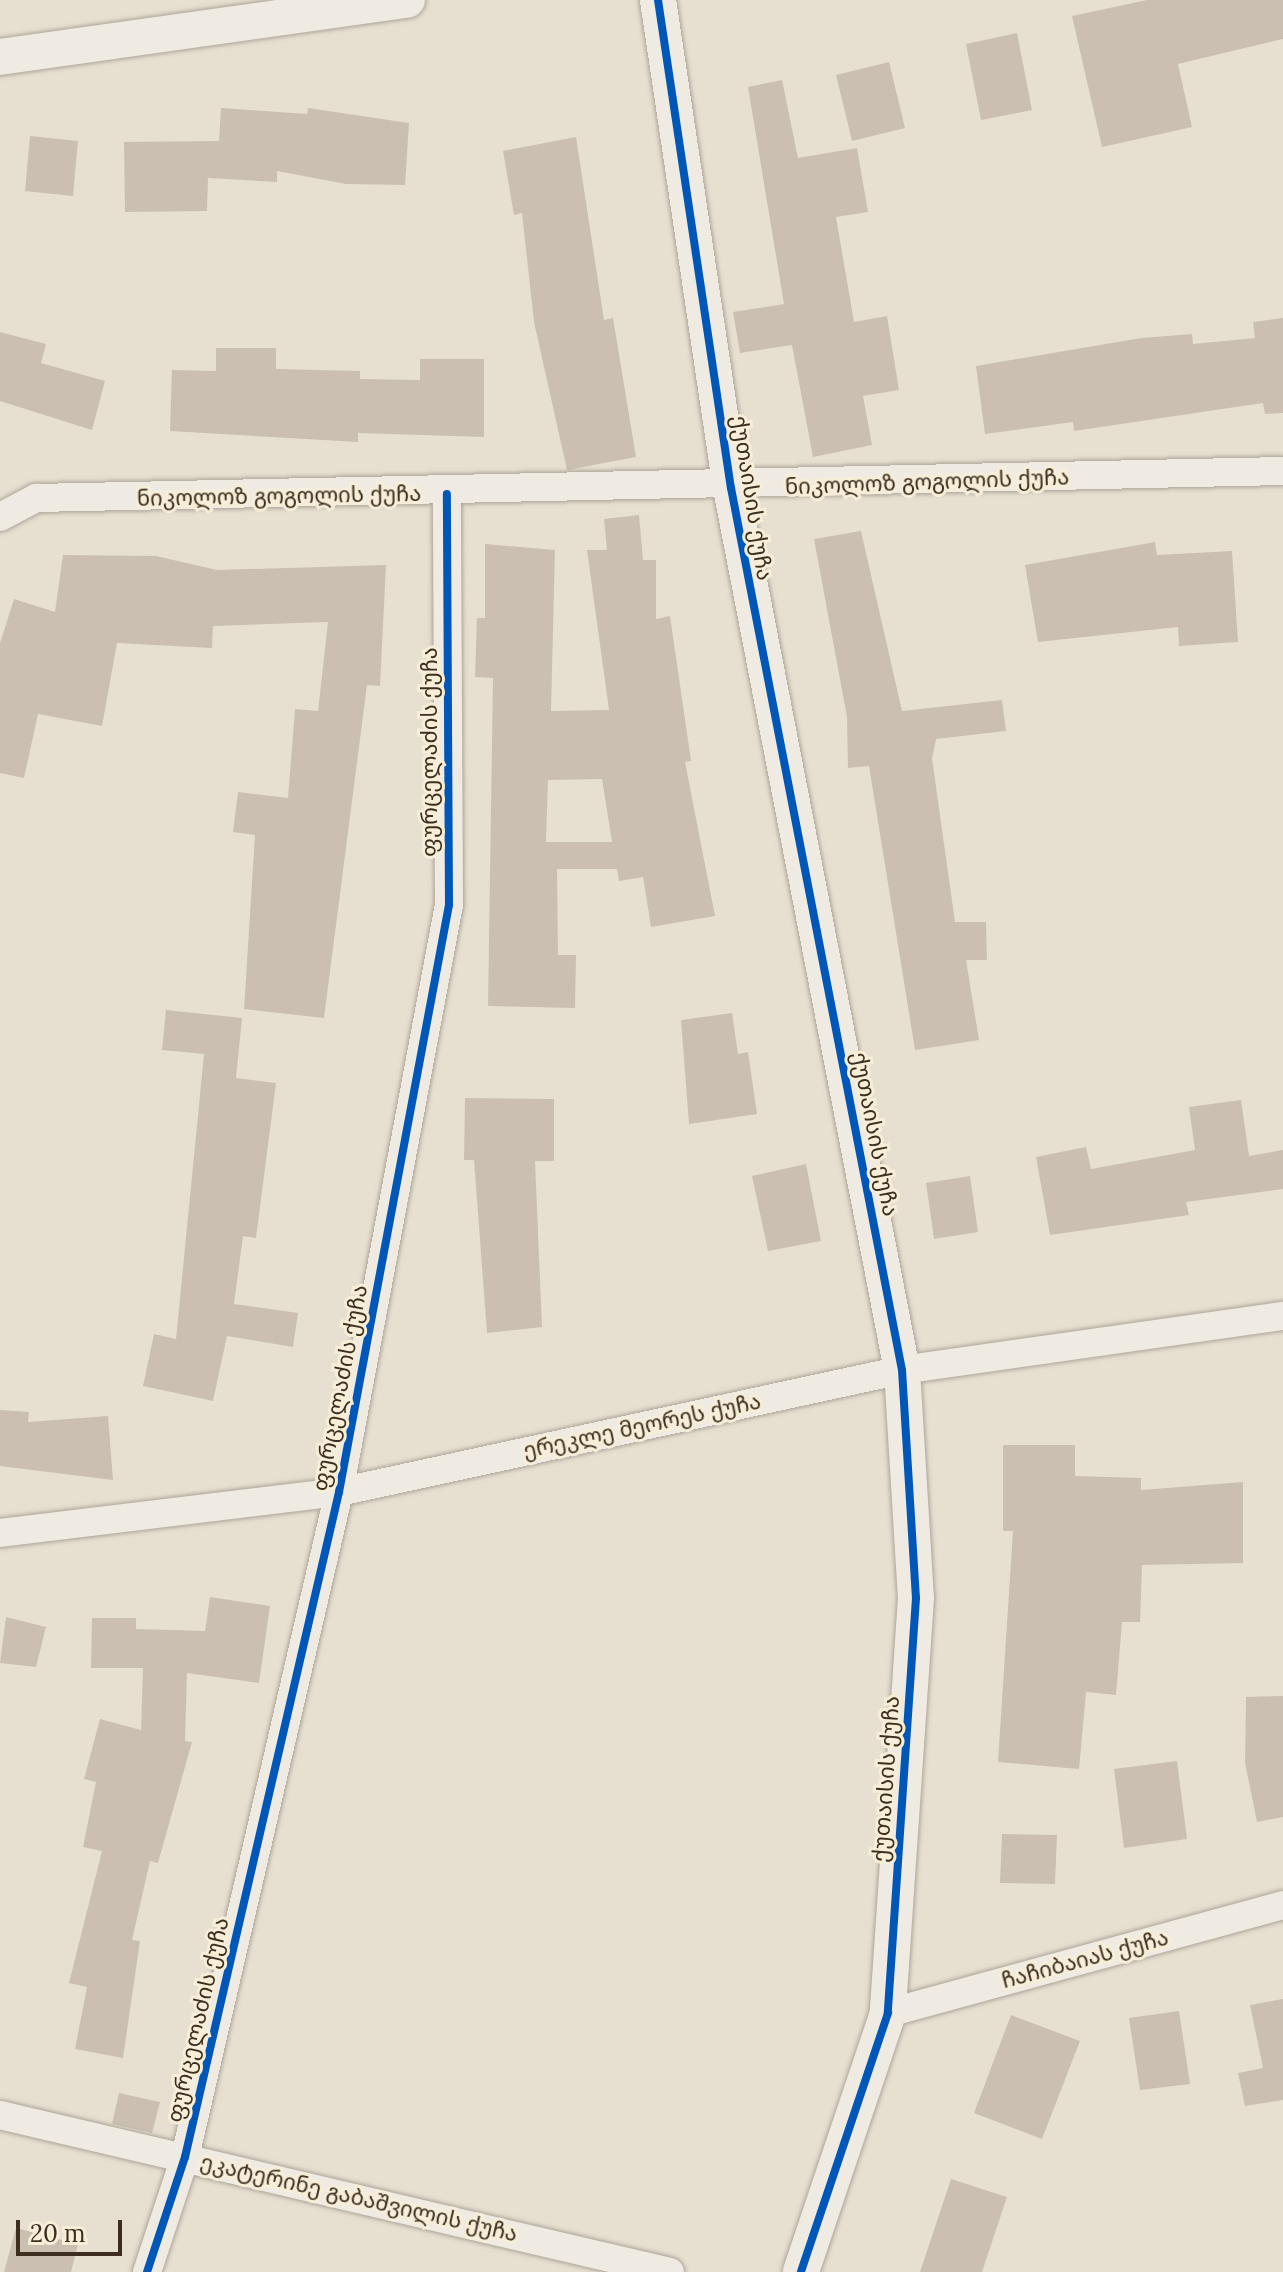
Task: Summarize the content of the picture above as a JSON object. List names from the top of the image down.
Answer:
{
  "streets": {
    "street": [
      "ნიკოლოზ გოგოლის ქუჩა",
      "ქუთაისის ქუჩა",
      "ფურცელაძის ქუჩა",
      "ერეკლე მეორეს ქუჩა",
      "ჩაჩიბაიას ქუჩა",
      "ეკატერინე გაბაშვილის ქუჩა"
    ]
  },
  "crossings": [
    ["ნიკოლოზ გოგოლის ქუჩა", "ქუთაისის ქუჩა"],
    ["ნიკოლოზ გოგოლის ქუჩა", "ფურცელაძის ქუჩა"],
    ["ქუთაისის ქუჩა", "ერეკლე მეორეს ქუჩა"],
    ["ქუთაისის ქუჩა", "ჩაჩიბაიას ქუჩა"],
    ["ფურცელაძის ქუჩა", "ერეკლე მეორეს ქუჩა"],
    ["ფურცელაძის ქუჩა", "ეკატერინე გაბაშვილის ქუჩა"]
  ],
  "scale_bar": "20 m"
}
